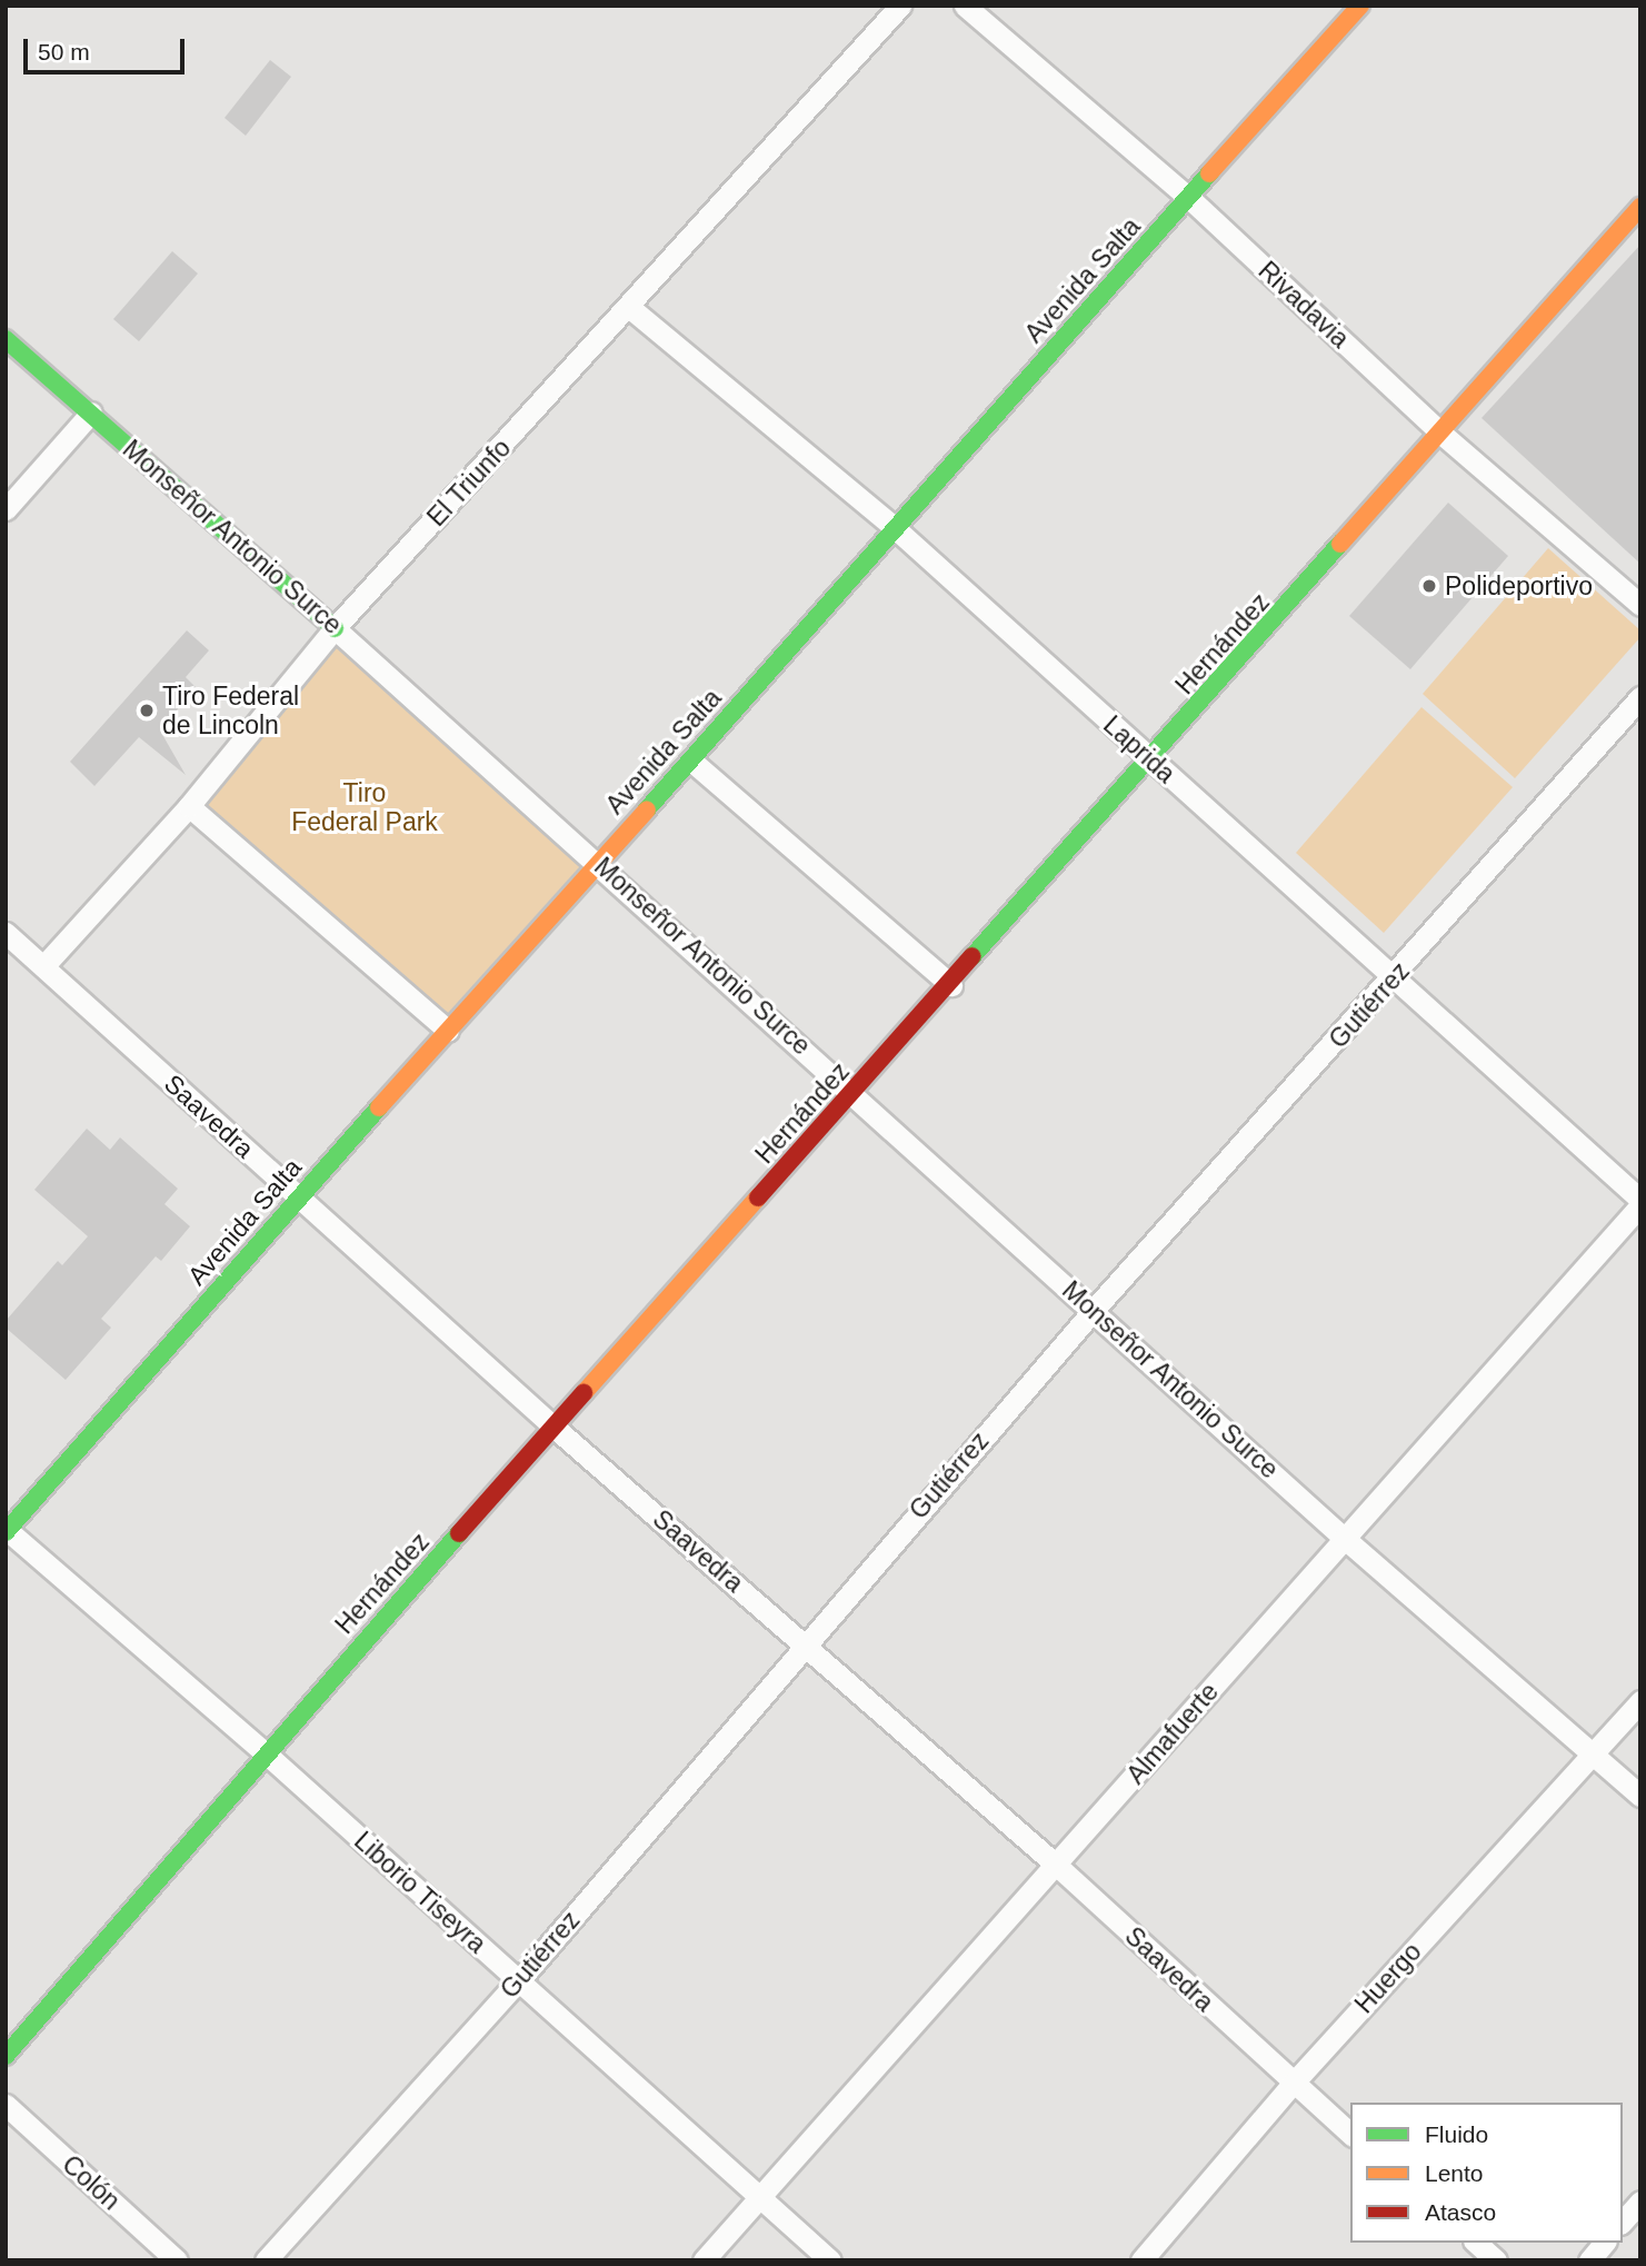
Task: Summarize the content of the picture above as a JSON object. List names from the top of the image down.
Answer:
{
  "streets": {
    "street": [
      "Avenida Salta",
      "Rivadavia",
      "El Triunfo",
      "Monseñor Antonio Surce",
      "Hernández",
      "Laprida",
      "Gutiérrez",
      "Saavedra",
      "Almafuerte",
      "Liborio Tiseyra",
      "Huergo",
      "Colón"
    ]
  },
  "crossings": [
    ["Avenida Salta", "Rivadavia"],
    ["Avenida Salta", "Monseñor Antonio Surce"],
    ["Avenida Salta", "Laprida"],
    ["Avenida Salta", "Saavedra"],
    ["Avenida Salta", "Liborio Tiseyra"],
    ["Rivadavia", "Hernández"],
    ["El Triunfo", "Monseñor Antonio Surce"],
    ["El Triunfo", "Laprida"],
    ["El Triunfo", "Saavedra"],
    ["Monseñor Antonio Surce", "Hernández"],
    ["Monseñor Antonio Surce", "Gutiérrez"],
    ["Monseñor Antonio Surce", "Almafuerte"],
    ["Monseñor Antonio Surce", "Huergo"],
    ["Hernández", "Laprida"],
    ["Hernández", "Saavedra"],
    ["Hernández", "Liborio Tiseyra"],
    ["Laprida", "Gutiérrez"],
    ["Gutiérrez", "Saavedra"],
    ["Gutiérrez", "Liborio Tiseyra"],
    ["Saavedra", "Almafuerte"],
    ["Saavedra", "Huergo"],
    ["Almafuerte", "Liborio Tiseyra"]
  ],
  "parks": ["Tiro Federal Park"],
  "places": ["Polideportivo", "Tiro Federal de Lincoln"],
  "legend": ["Fluido", "Lento", "Atasco"],
  "scale_bar": "50 m"
}
